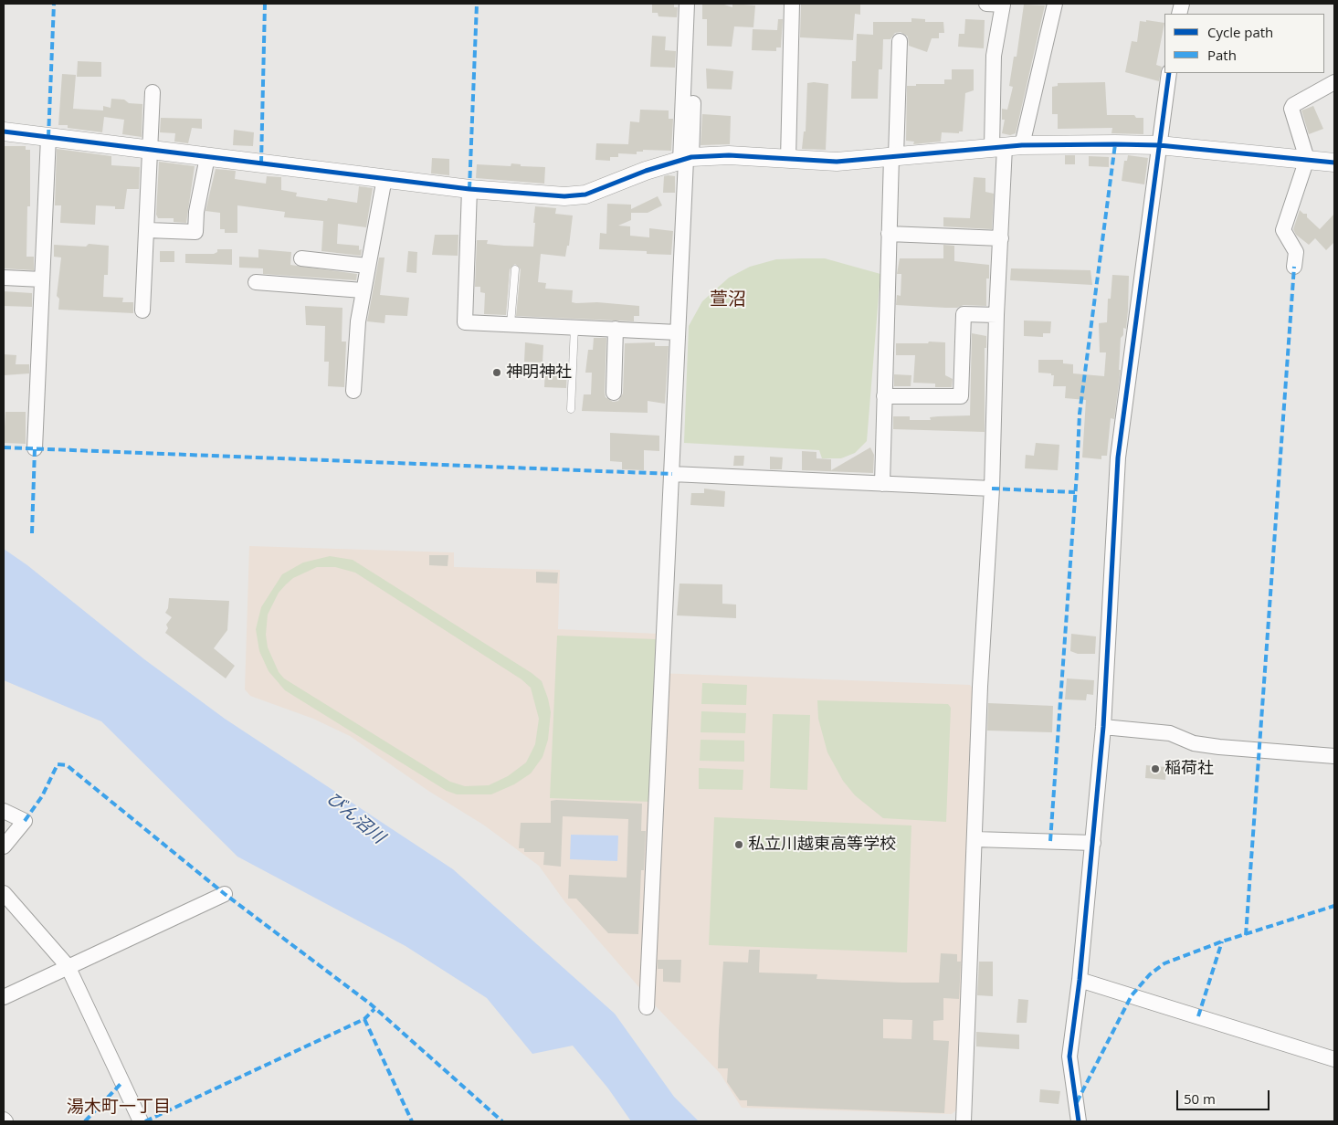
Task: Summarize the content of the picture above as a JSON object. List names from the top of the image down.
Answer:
{
  "districts": ["萱沼", "湯木町一丁目"],
  "water": ["びん沼川"],
  "places": ["神明神社", "稲荷社", "私立川越東高等学校"],
  "legend": ["Cycle path", "Path"],
  "scale_bar": "50 m"
}
